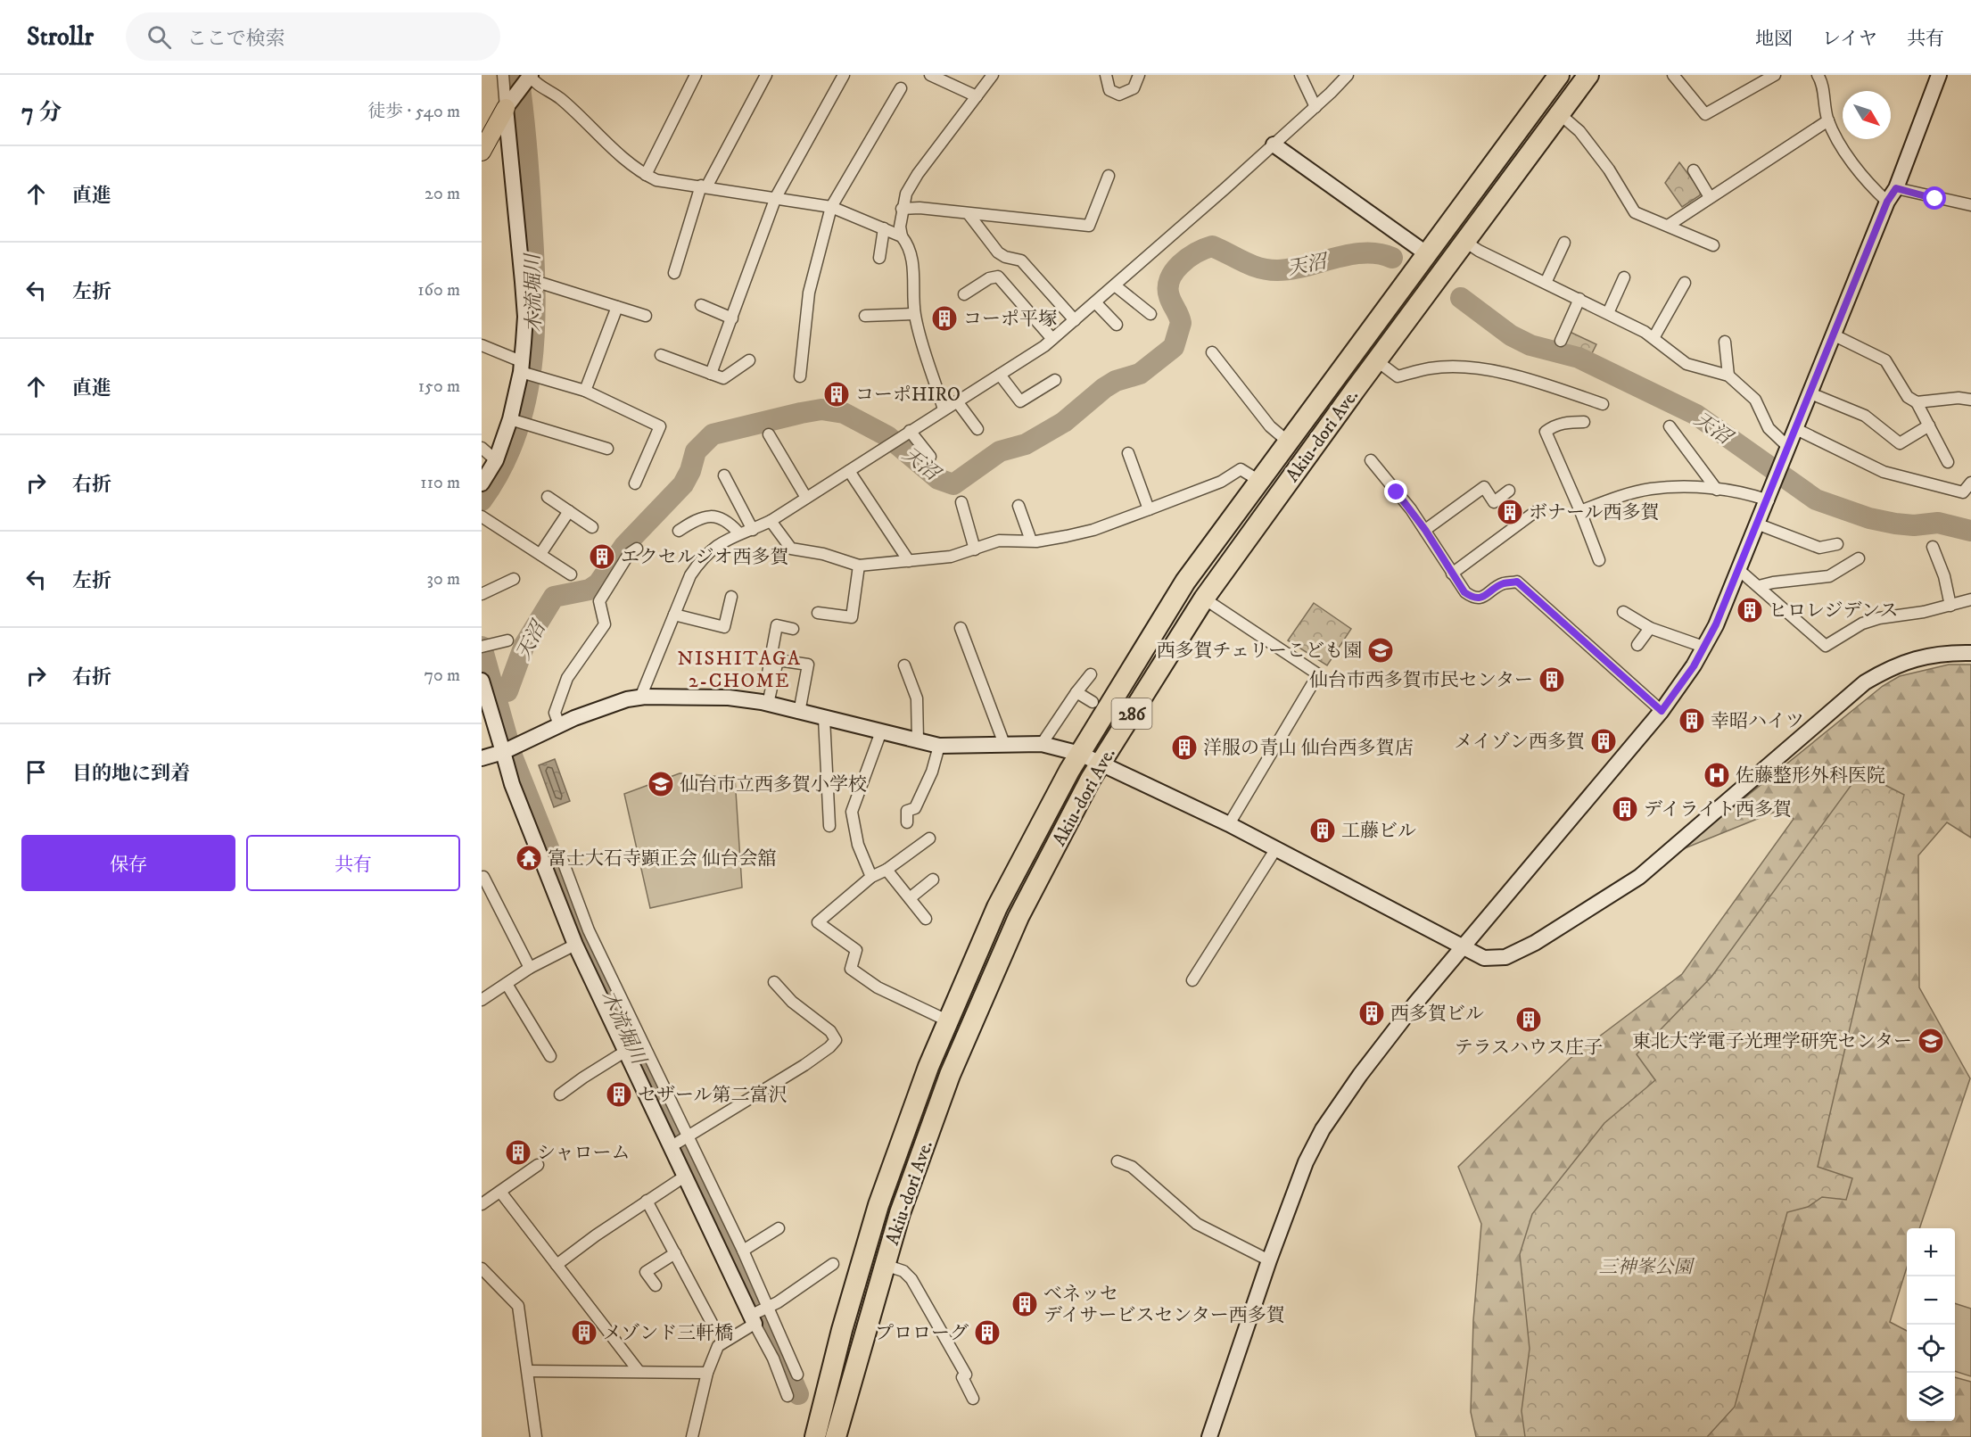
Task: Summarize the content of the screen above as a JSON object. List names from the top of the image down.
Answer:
{
  "streets": {
    "highway": ["Akiu-dori Ave.", "286"]
  },
  "districts": ["NISHITAGA 2-CHOME"],
  "water": ["天沼", "木流堀川"],
  "parks": ["三神峯公園"],
  "places": {
    "building": [
      "コーポ平塚",
      "コーポHIRO",
      "ボナール西多賀",
      "エクセルジオ西多賀",
      "ヒロレジデンス",
      "仙台市西多賀市民センター",
      "幸昭ハイツ",
      "メイゾン西多賀",
      "洋服の青山 仙台西多賀店",
      "デイライト西多賀",
      "工藤ビル",
      "西多賀ビル",
      "テラスハウス庄子",
      "セザール第二富沢",
      "シャローム",
      "ベネッセ デイサービスセンター西多賀",
      "メゾンド三軒橋",
      "プロローグ"
    ],
    "school or university": ["西多賀チェリーこども園", "仙台市立西多賀小学校", "東北大学電子光理学研究センター"],
    "hospital": ["佐藤整形外科医院"],
    "temple": ["富士大石寺顕正会 仙台会舘"]
  },
  "north": "bottom right",
  "page": {
    "header": "Strollr",
    "search": "ここで検索",
    "nav": ["地図", "レイヤ", "共有"],
    "heading": ["7 分", "徒歩 · 540 m"],
    "list": [
      ["直進", "20 m"],
      ["左折", "160 m"],
      ["直進", "150 m"],
      ["右折", "110 m"],
      ["左折", "30 m"],
      ["右折", "70 m"],
      "目的地に到着"
    ],
    "buttons": ["保存", "共有"],
    "map_buttons": ["+", "−"]
  }
}
